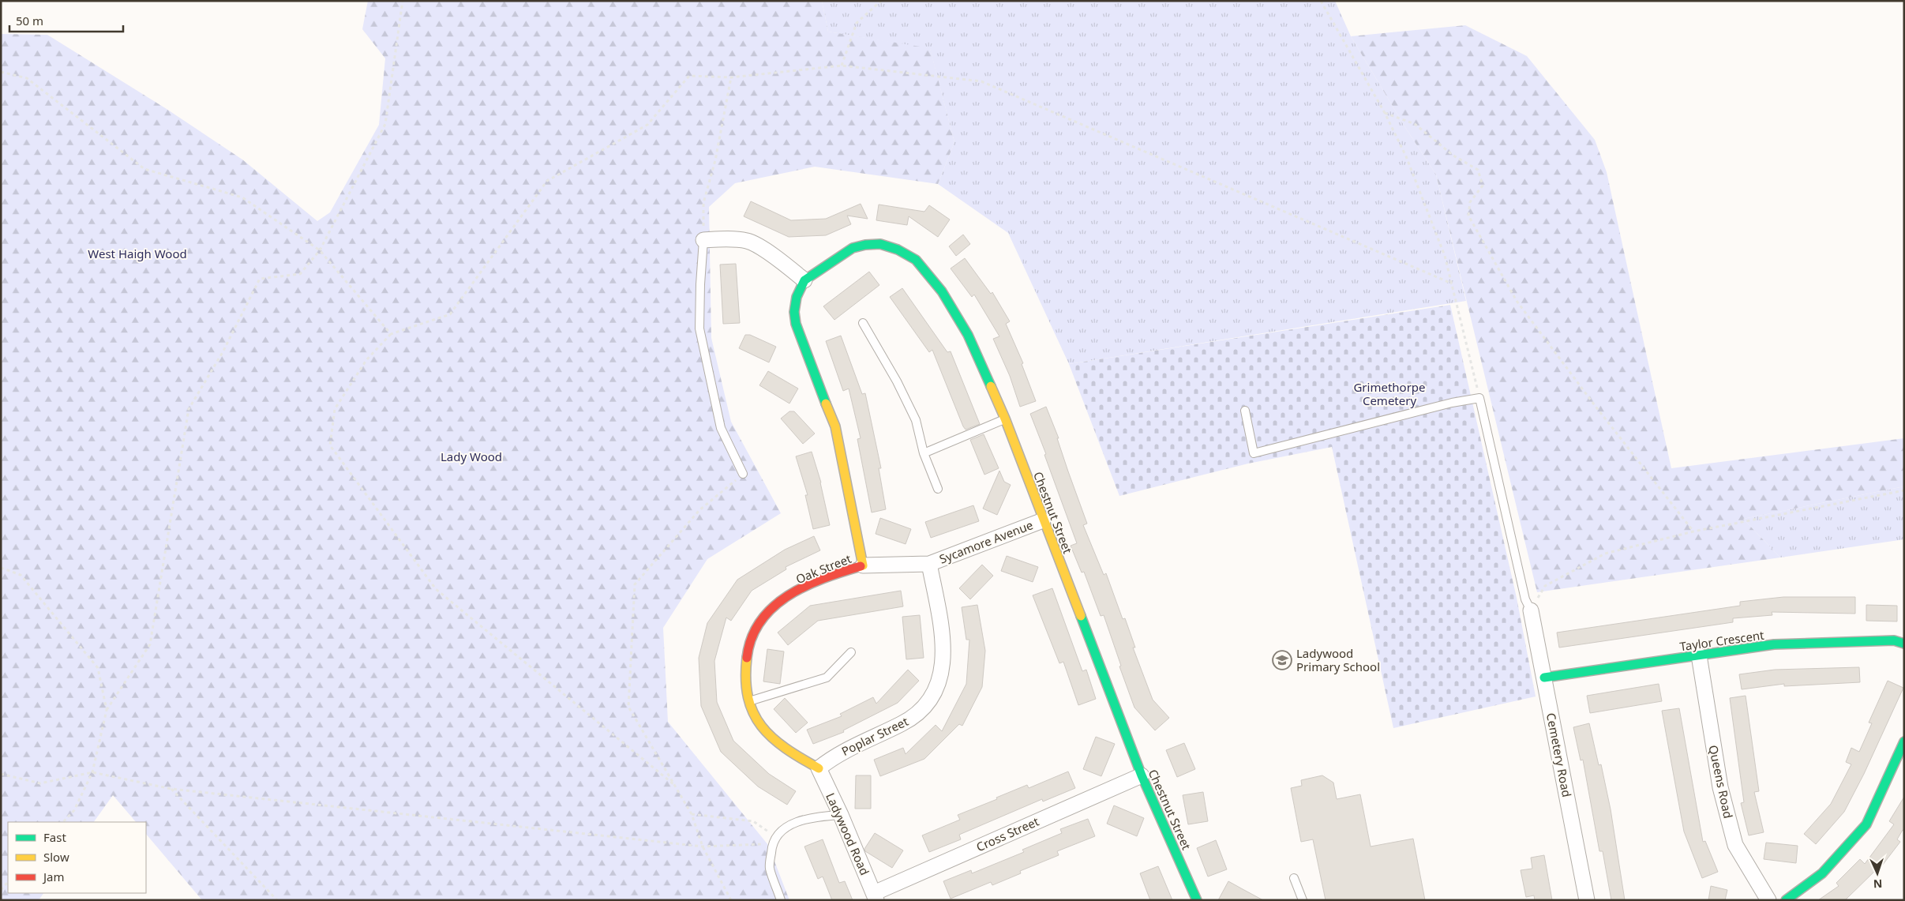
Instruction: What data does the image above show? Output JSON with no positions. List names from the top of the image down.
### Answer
{
  "streets": {
    "street": [
      "Chestnut Street",
      "Sycamore Avenue",
      "Oak Street",
      "Taylor Crescent",
      "Poplar Street",
      "Cemetery Road",
      "Queens Road",
      "Ladywood Road",
      "Cross Street"
    ]
  },
  "crossings": [
    ["Chestnut Street", "Sycamore Avenue"],
    ["Chestnut Street", "Oak Street"],
    ["Chestnut Street", "Cross Street"],
    ["Sycamore Avenue", "Oak Street"],
    ["Sycamore Avenue", "Poplar Street"],
    ["Oak Street", "Poplar Street"],
    ["Oak Street", "Ladywood Road"],
    ["Taylor Crescent", "Cemetery Road"],
    ["Taylor Crescent", "Queens Road"],
    ["Poplar Street", "Ladywood Road"],
    ["Ladywood Road", "Cross Street"]
  ],
  "parks": ["West Haigh Wood", "Grimethorpe Cemetery", "Lady Wood"],
  "places": {
    "school or university": ["Ladywood Primary School"]
  },
  "legend": ["Fast", "Slow", "Jam"],
  "scale_bar": "50 m",
  "north": "bottom"
}
